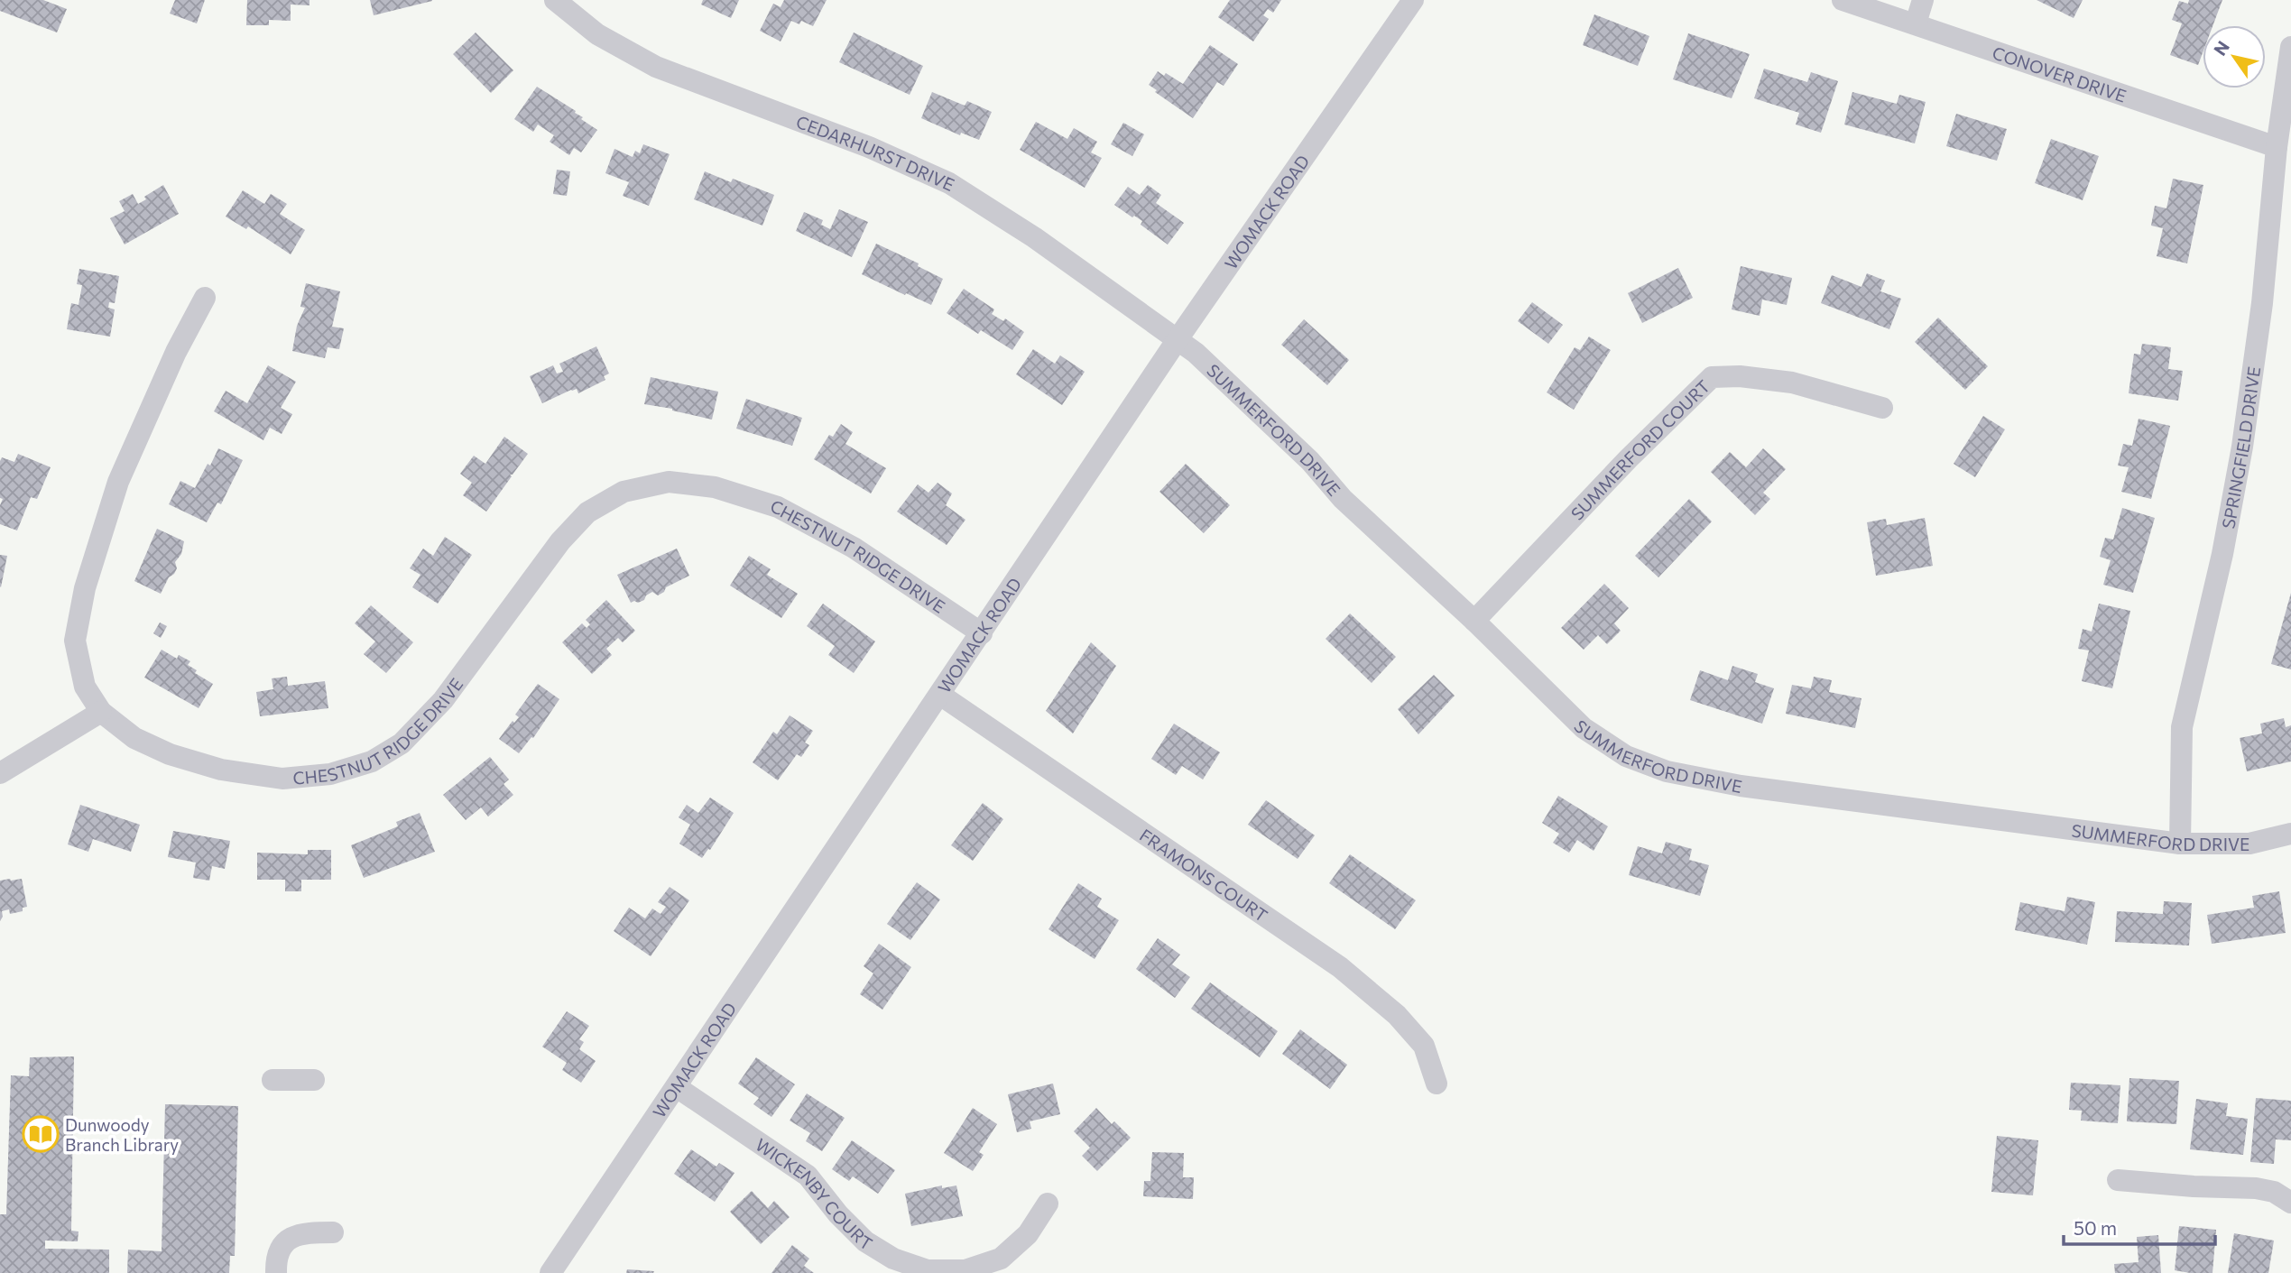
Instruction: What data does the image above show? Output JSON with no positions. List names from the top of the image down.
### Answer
{
  "streets": {
    "street": [
      "CONOVER DRIVE",
      "CEDARHURST DRIVE",
      "WOMACK ROAD",
      "SUMMERFORD DRIVE",
      "SPRINGFIELD DRIVE",
      "SUMMERFORD COURT",
      "CHESTNUT RIDGE DRIVE",
      "FRAMONS COURT",
      "WICKENBY COURT"
    ]
  },
  "crossings": [
    ["CONOVER DRIVE", "SPRINGFIELD DRIVE"],
    ["CEDARHURST DRIVE", "WOMACK ROAD"],
    ["CEDARHURST DRIVE", "SUMMERFORD DRIVE"],
    ["WOMACK ROAD", "SUMMERFORD DRIVE"],
    ["WOMACK ROAD", "CHESTNUT RIDGE DRIVE"],
    ["WOMACK ROAD", "FRAMONS COURT"],
    ["WOMACK ROAD", "WICKENBY COURT"],
    ["SUMMERFORD DRIVE", "SPRINGFIELD DRIVE"],
    ["SUMMERFORD DRIVE", "SUMMERFORD COURT"]
  ],
  "places": {
    "library": ["Dunwoody Branch Library"]
  },
  "scale_bar": "50 m",
  "north": "top left"
}
